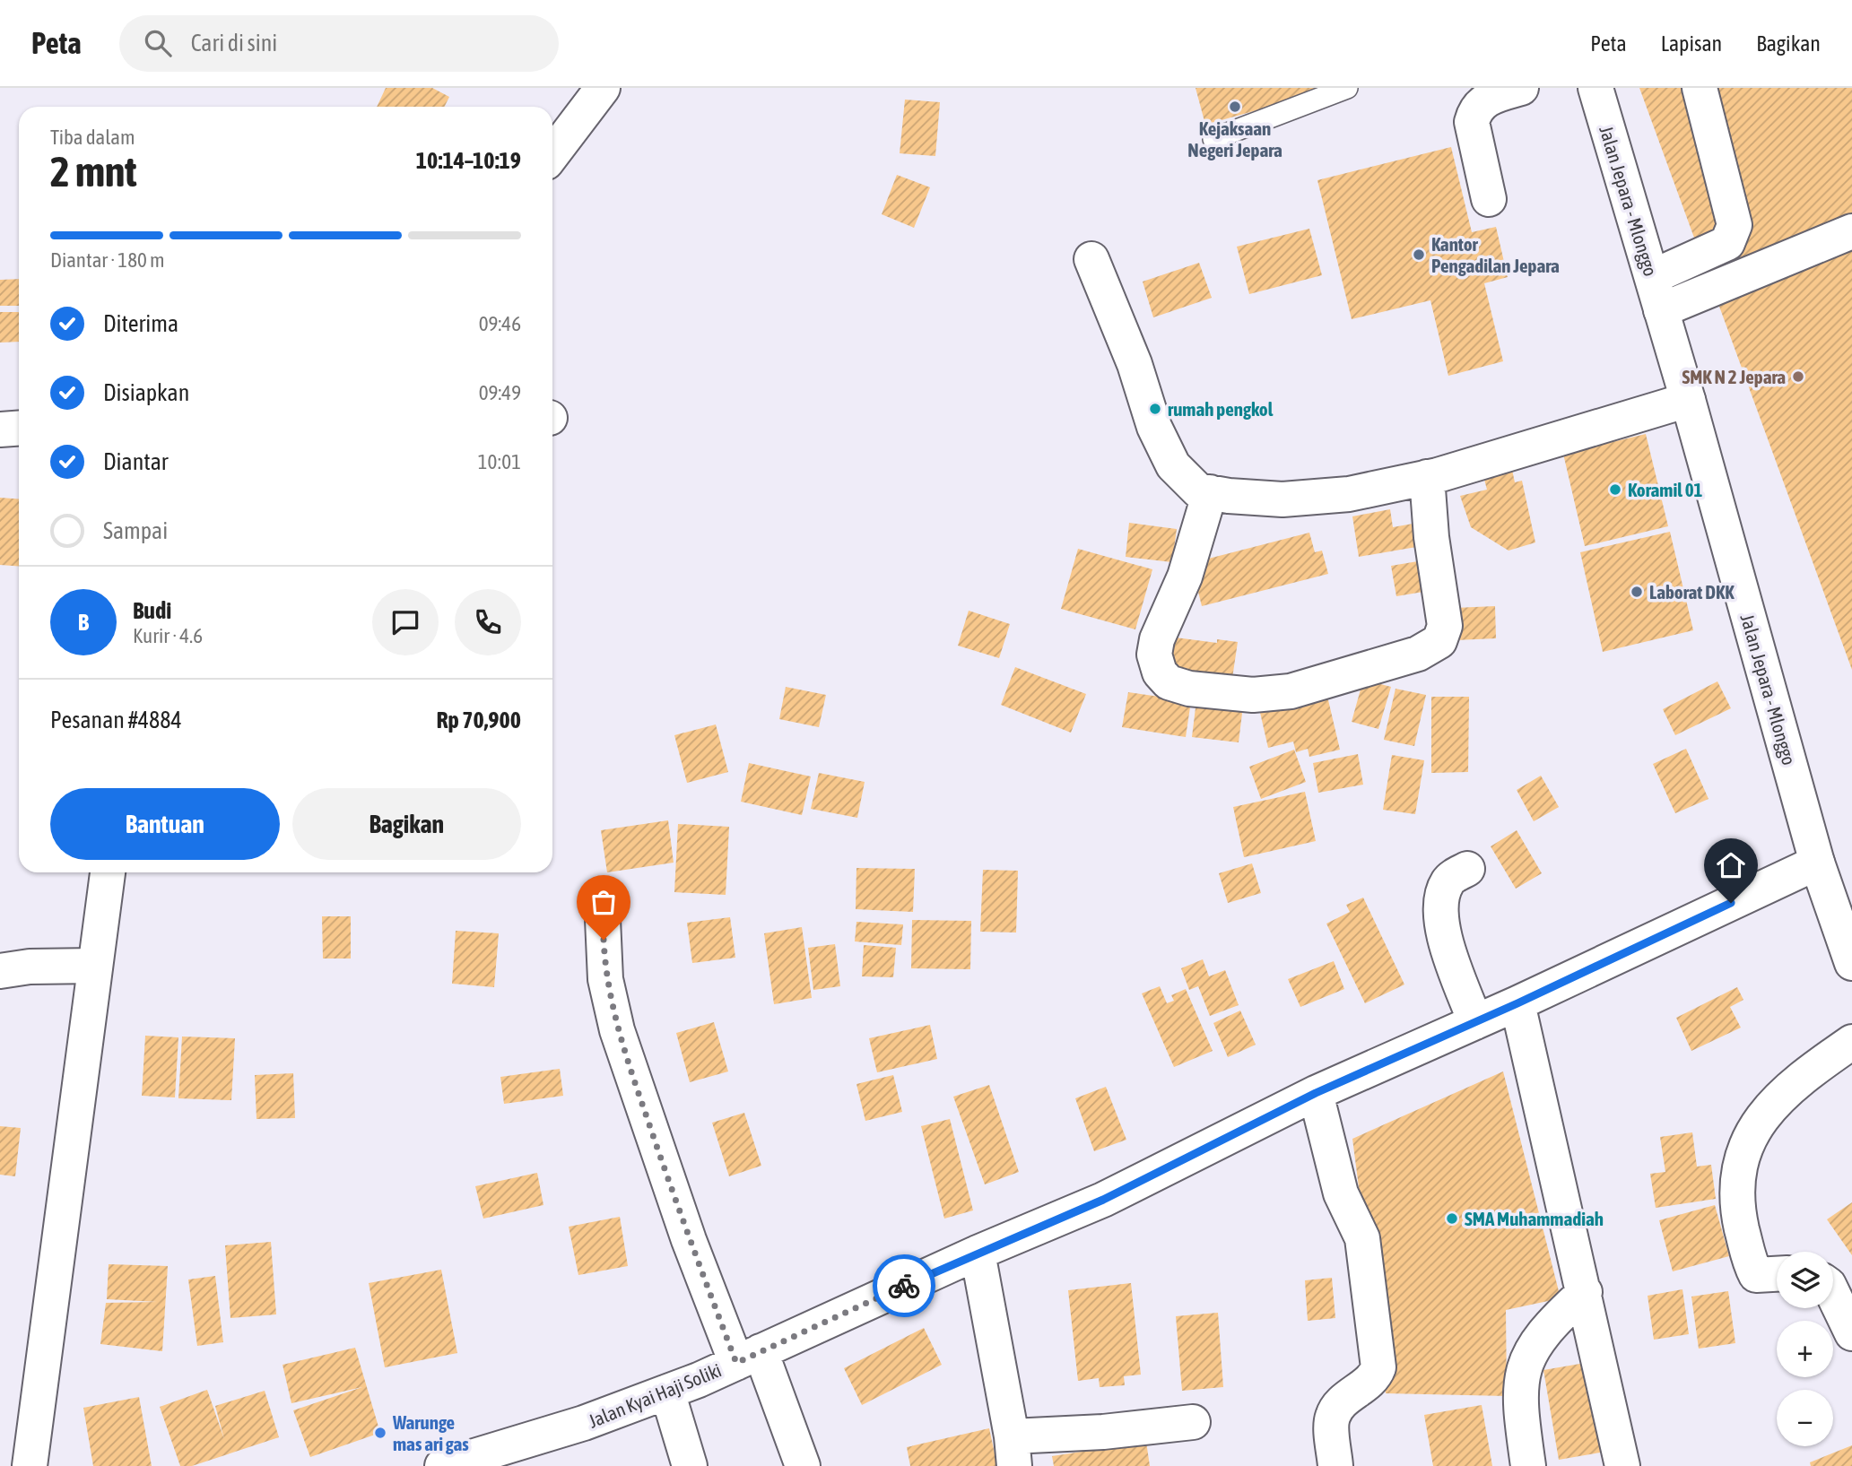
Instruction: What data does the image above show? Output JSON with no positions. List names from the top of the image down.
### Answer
{
  "streets": {
    "main road": ["Jalan Jepara - Mlonggo", "Jalan Kyai Haji Soliki"]
  },
  "crossings": [
    ["Jalan Jepara - Mlonggo", "Jalan Kyai Haji Soliki"]
  ],
  "places": [
    "Kejaksaan Negeri Jepara",
    "Kantor Pengadilan Jepara",
    "SMK N 2 Jepara",
    "rumah pengkol",
    "Koramil 01",
    "Laborat DKK",
    "SMA Muhammadiah",
    "Warunge mas ari gas"
  ],
  "page": {
    "header": "Peta",
    "search": "Cari di sini",
    "nav": ["Peta", "Lapisan", "Bagikan"],
    "heading": ["2 mnt", "Tiba dalam", "10:14–10:19"],
    "panel": [
      "Budi",
      "Kurir · 4.6",
      "Pesanan #4884",
      "Rp 70,900"
    ],
    "bar": "Diantar · 180 m",
    "list": [
      ["Diterima", "09:46"],
      ["Disiapkan", "09:49"],
      ["Diantar", "10:01"],
      "Sampai"
    ],
    "round": "B",
    "buttons": ["Bantuan", "Bagikan"],
    "map_buttons": ["+", "−"]
  }
}
